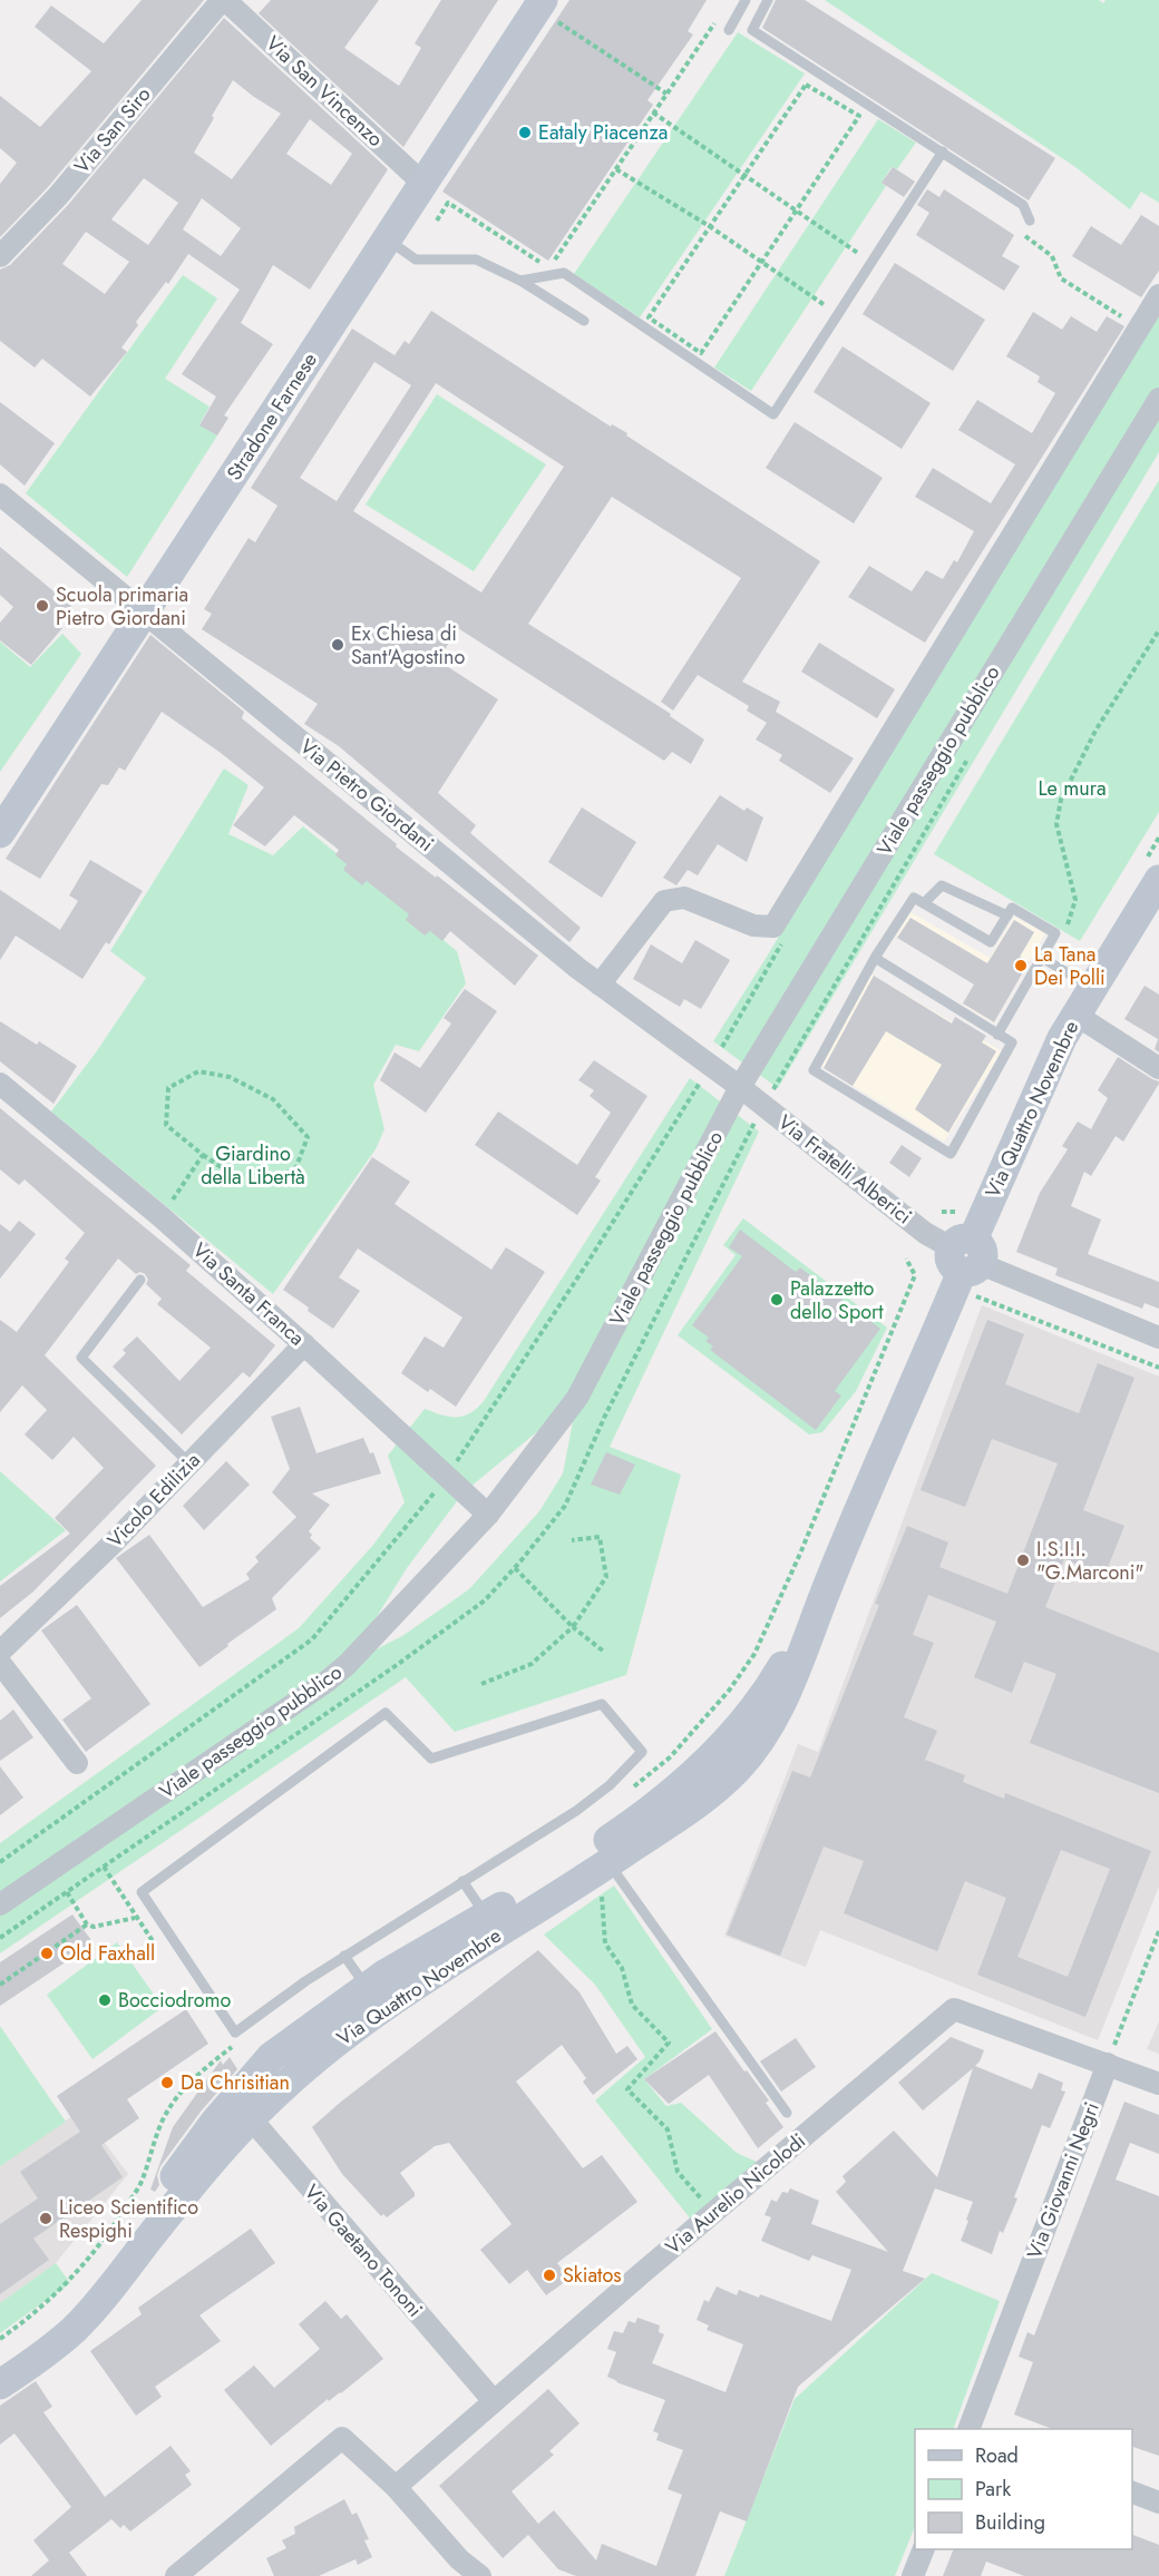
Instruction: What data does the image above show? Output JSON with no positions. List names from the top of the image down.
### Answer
{
  "streets": {
    "main road": ["Stradone Farnese", "Via Quattro Novembre"],
    "street": [
      "Via San Vincenzo",
      "Via San Siro",
      "Viale passeggio pubblico",
      "Via Pietro Giordani",
      "Via Fratelli Alberici",
      "Via Santa Franca",
      "Vicolo Edilizia",
      "Via Giovanni Negri",
      "Via Aurelio Nicolodi",
      "Via Gaetano Tononi"
    ]
  },
  "crossings": [
    ["Via San Vincenzo", "Via San Siro"],
    ["Via San Vincenzo", "Stradone Farnese"],
    ["Stradone Farnese", "Via Pietro Giordani"],
    ["Viale passeggio pubblico", "Via Pietro Giordani"],
    ["Viale passeggio pubblico", "Via Fratelli Alberici"],
    ["Viale passeggio pubblico", "Via Santa Franca"],
    ["Via Pietro Giordani", "Via Fratelli Alberici"],
    ["Via Quattro Novembre", "Via Fratelli Alberici"],
    ["Via Quattro Novembre", "Via Gaetano Tononi"],
    ["Via Santa Franca", "Vicolo Edilizia"],
    ["Via Giovanni Negri", "Via Aurelio Nicolodi"],
    ["Via Aurelio Nicolodi", "Via Gaetano Tononi"]
  ],
  "parks": ["Le mura", "Giardino della Libertà"],
  "places": [
    "Eataly Piacenza",
    "Scuola primaria Pietro Giordani",
    "Ex Chiesa di Sant'Agostino",
    "La Tana Dei Polli",
    "Palazzetto dello Sport",
    "I.S.I.I. \"G.Marconi\"",
    "Old Faxhall",
    "Bocciodromo",
    "Da Chrisitian",
    "Liceo Scientifico Respighi",
    "Skiatos"
  ],
  "legend": ["Road", "Park", "Building"]
}
